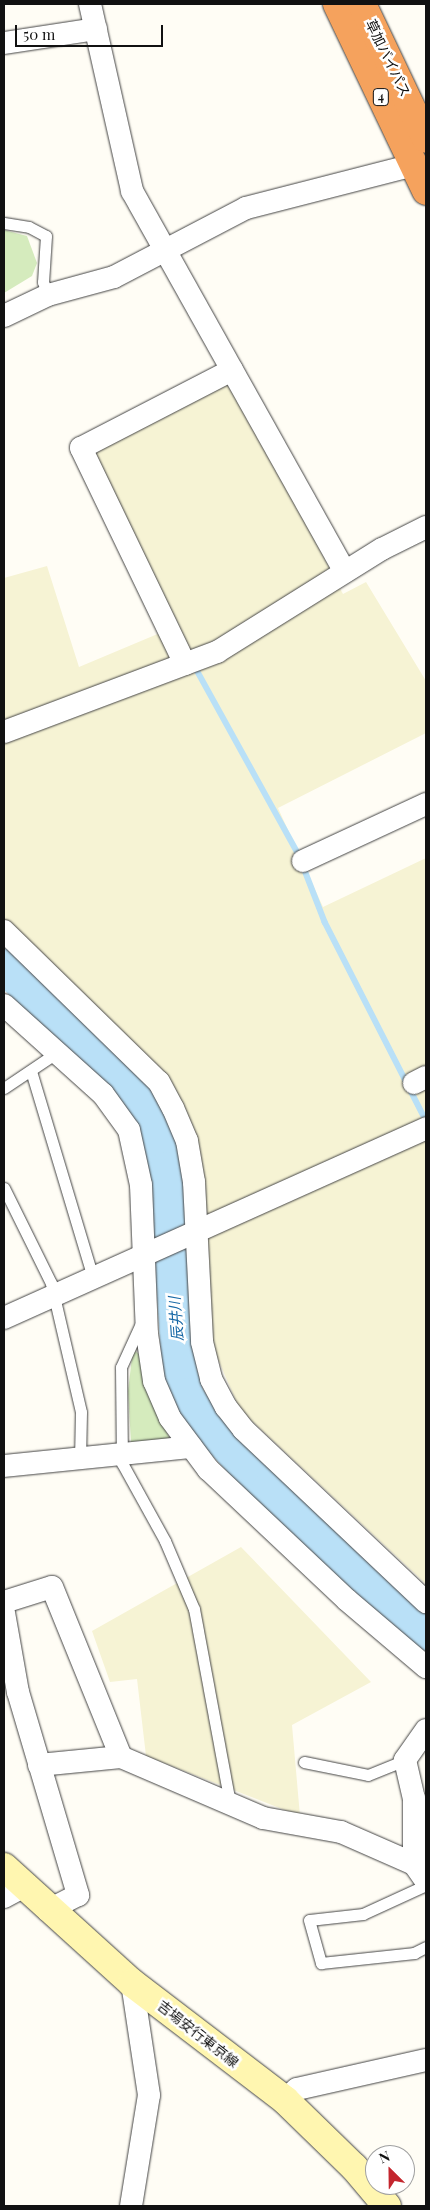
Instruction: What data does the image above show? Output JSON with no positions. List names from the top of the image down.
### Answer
{
  "streets": {
    "highway": ["草加バイパス", "4"],
    "main road": ["吉場安行東京線"]
  },
  "water": ["辰井川"],
  "scale_bar": "50 m",
  "north": "top left"
}
